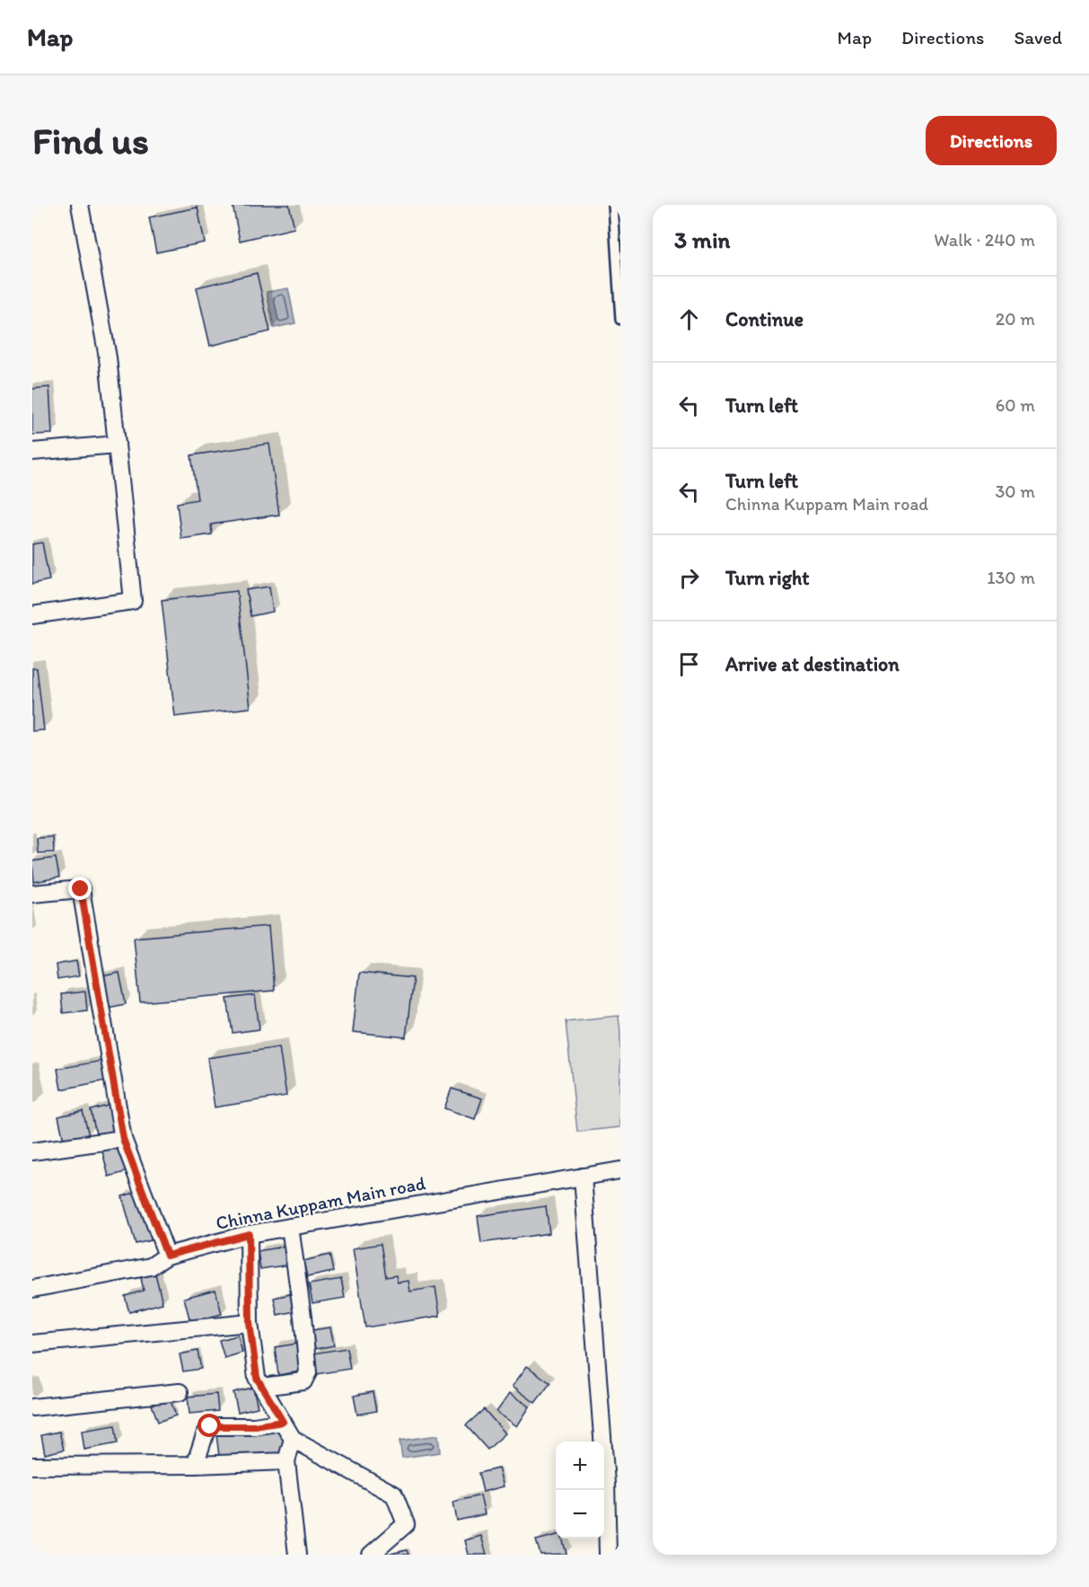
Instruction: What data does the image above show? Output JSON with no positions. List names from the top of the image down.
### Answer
{
  "streets": {
    "street": ["Chinna Kuppam Main road"]
  },
  "page": {
    "header": "Map",
    "nav": ["Map", "Directions", "Saved"],
    "buttons": "Directions",
    "title": "Find us",
    "heading": ["3 min", "Walk · 240 m"],
    "list": [
      ["Continue", "20 m"],
      ["Turn left", "60 m"],
      ["Turn left", "Chinna Kuppam Main road", "30 m"],
      ["Turn right", "130 m"],
      "Arrive at destination"
    ],
    "map_buttons": ["+", "−"]
  }
}
